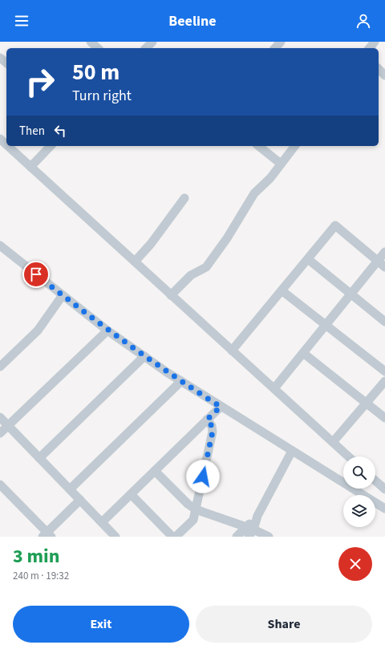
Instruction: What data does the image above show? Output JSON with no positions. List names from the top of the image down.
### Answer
{
  "page": {
    "header": "Beeline",
    "turn": ["50 m", "Turn right"],
    "then": "Then",
    "heading": ["3 min", "240 m · 19:32"],
    "buttons": ["Exit", "Share"]
  }
}
